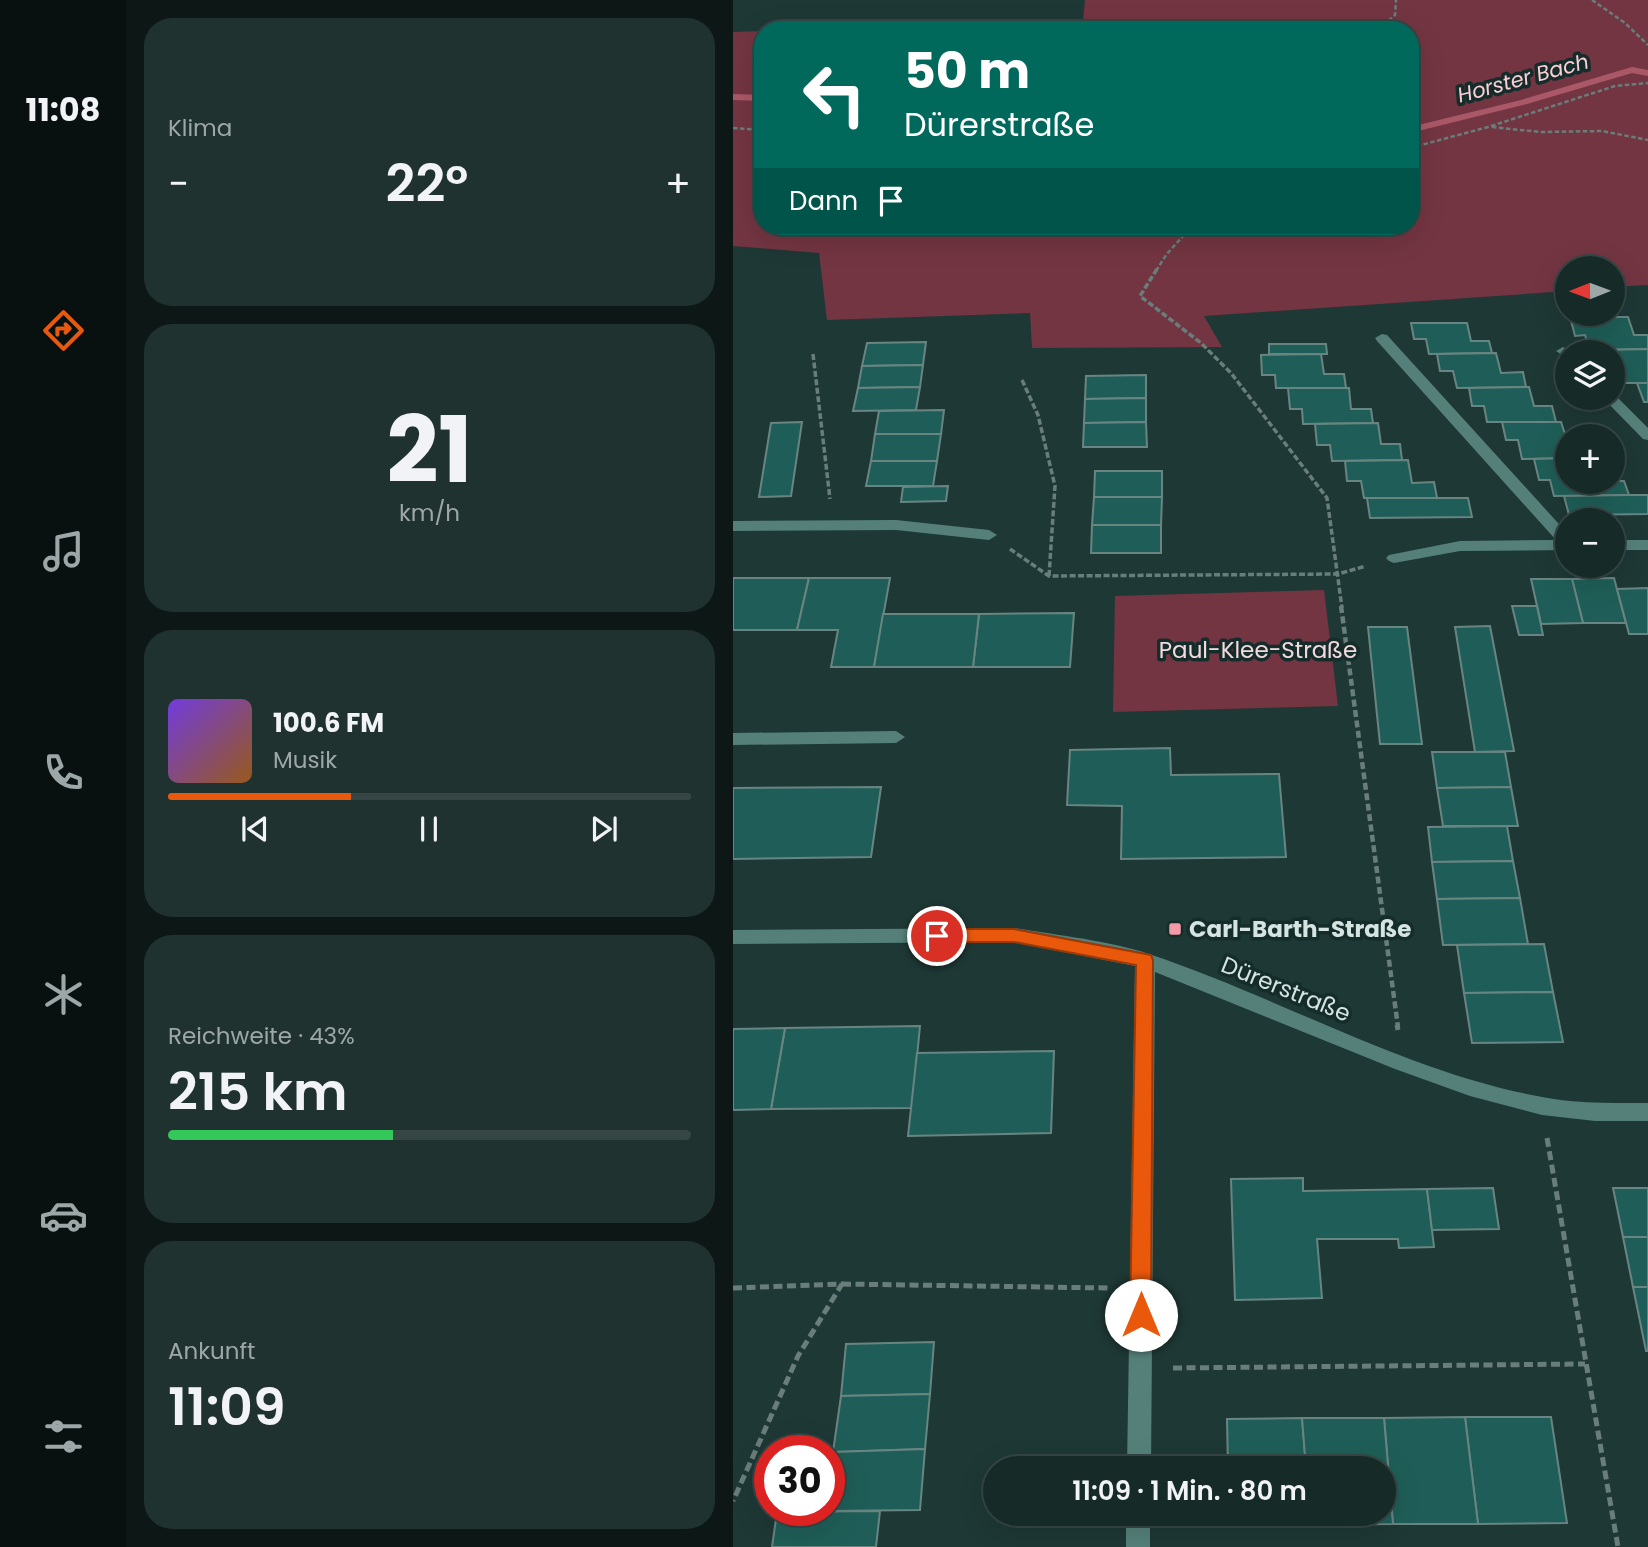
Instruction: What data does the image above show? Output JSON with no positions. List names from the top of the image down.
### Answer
{
  "streets": {
    "street": ["Dürerstraße"]
  },
  "water": ["Horster Bach"],
  "parks": ["Paul-Klee-Straße"],
  "places": {
    "transit": ["Carl-Barth-Straße"]
  },
  "north": "left",
  "page": {
    "tabs": "11:08",
    "tile": [
      "Klima",
      ["21", "km/h"],
      ["Reichweite · 43%", "215 km"],
      ["Ankunft", "11:09"]
    ],
    "turn": ["50 m", "Dürerstraße"],
    "heat": ["−", "22°", "+"],
    "then": "Dann",
    "map_buttons": ["+", "−"],
    "song": ["100.6 FM", "Musik"],
    "limit": "30",
    "trip": "11:09 · 1 Min. · 80 m"
  }
}
